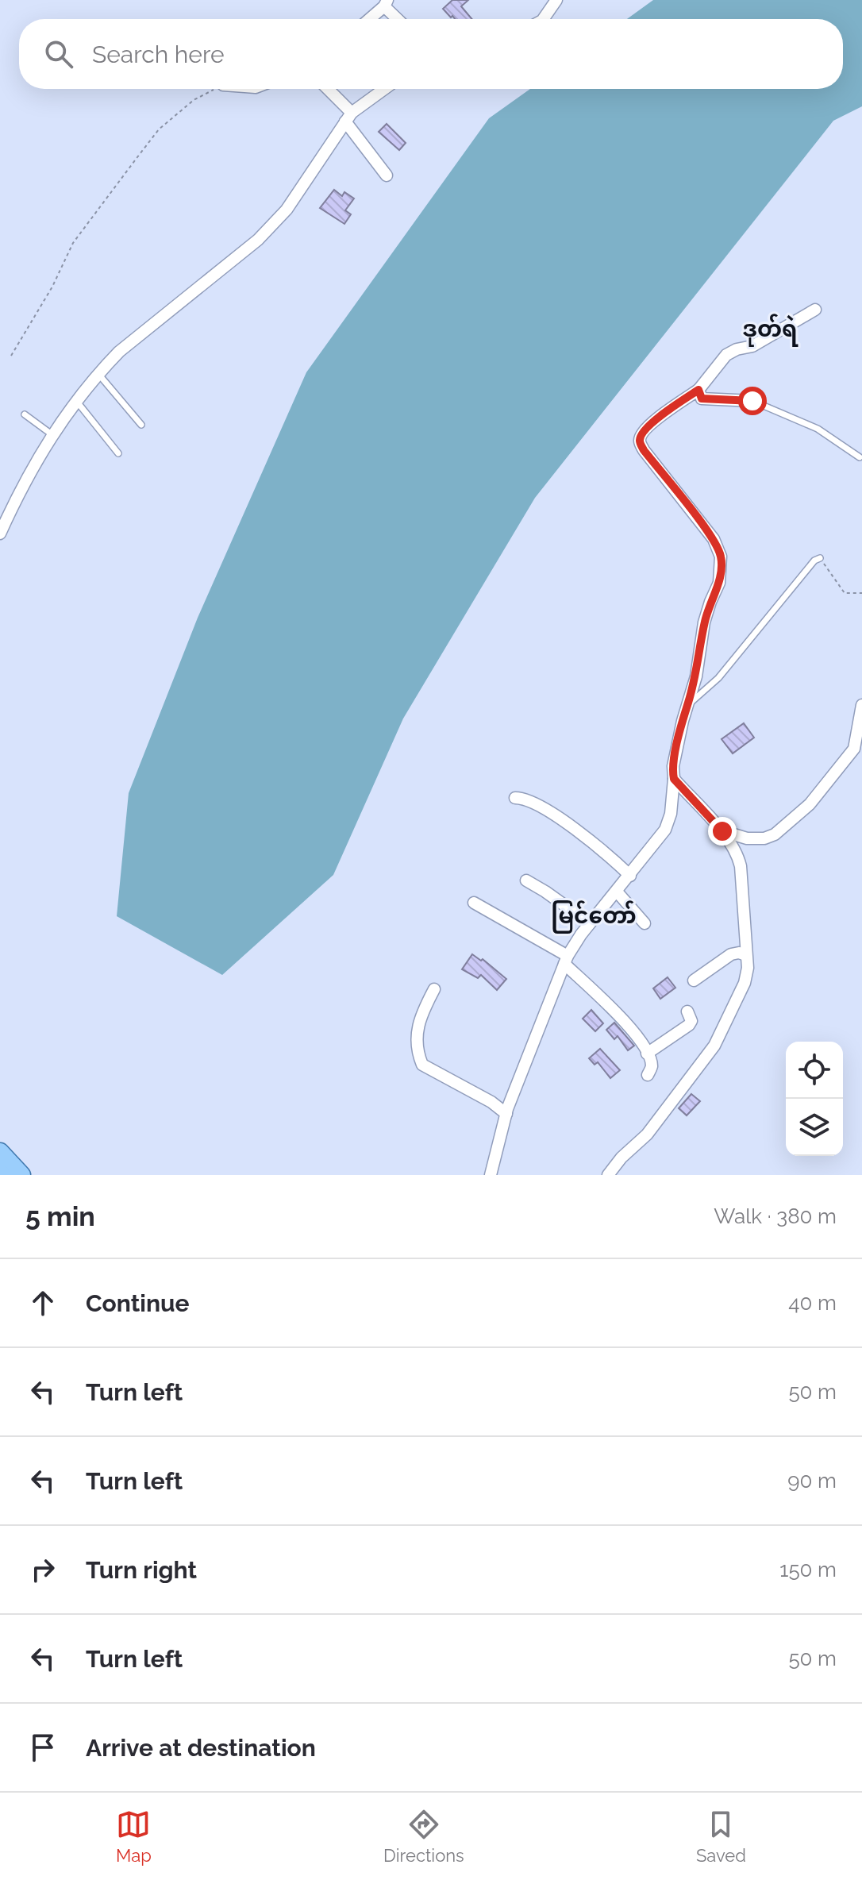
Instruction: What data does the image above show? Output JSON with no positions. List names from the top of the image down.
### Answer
{
  "districts": ["ဒုတ်ရဲ", "မြင်တော်"],
  "page": {
    "search": "Search here",
    "heading": ["5 min", "Walk · 380 m"],
    "list": [
      ["Continue", "40 m"],
      ["Turn left", "50 m"],
      ["Turn left", "90 m"],
      ["Turn right", "150 m"],
      ["Turn left", "50 m"],
      "Arrive at destination"
    ],
    "nav": ["Map", "Directions", "Saved"]
  }
}
